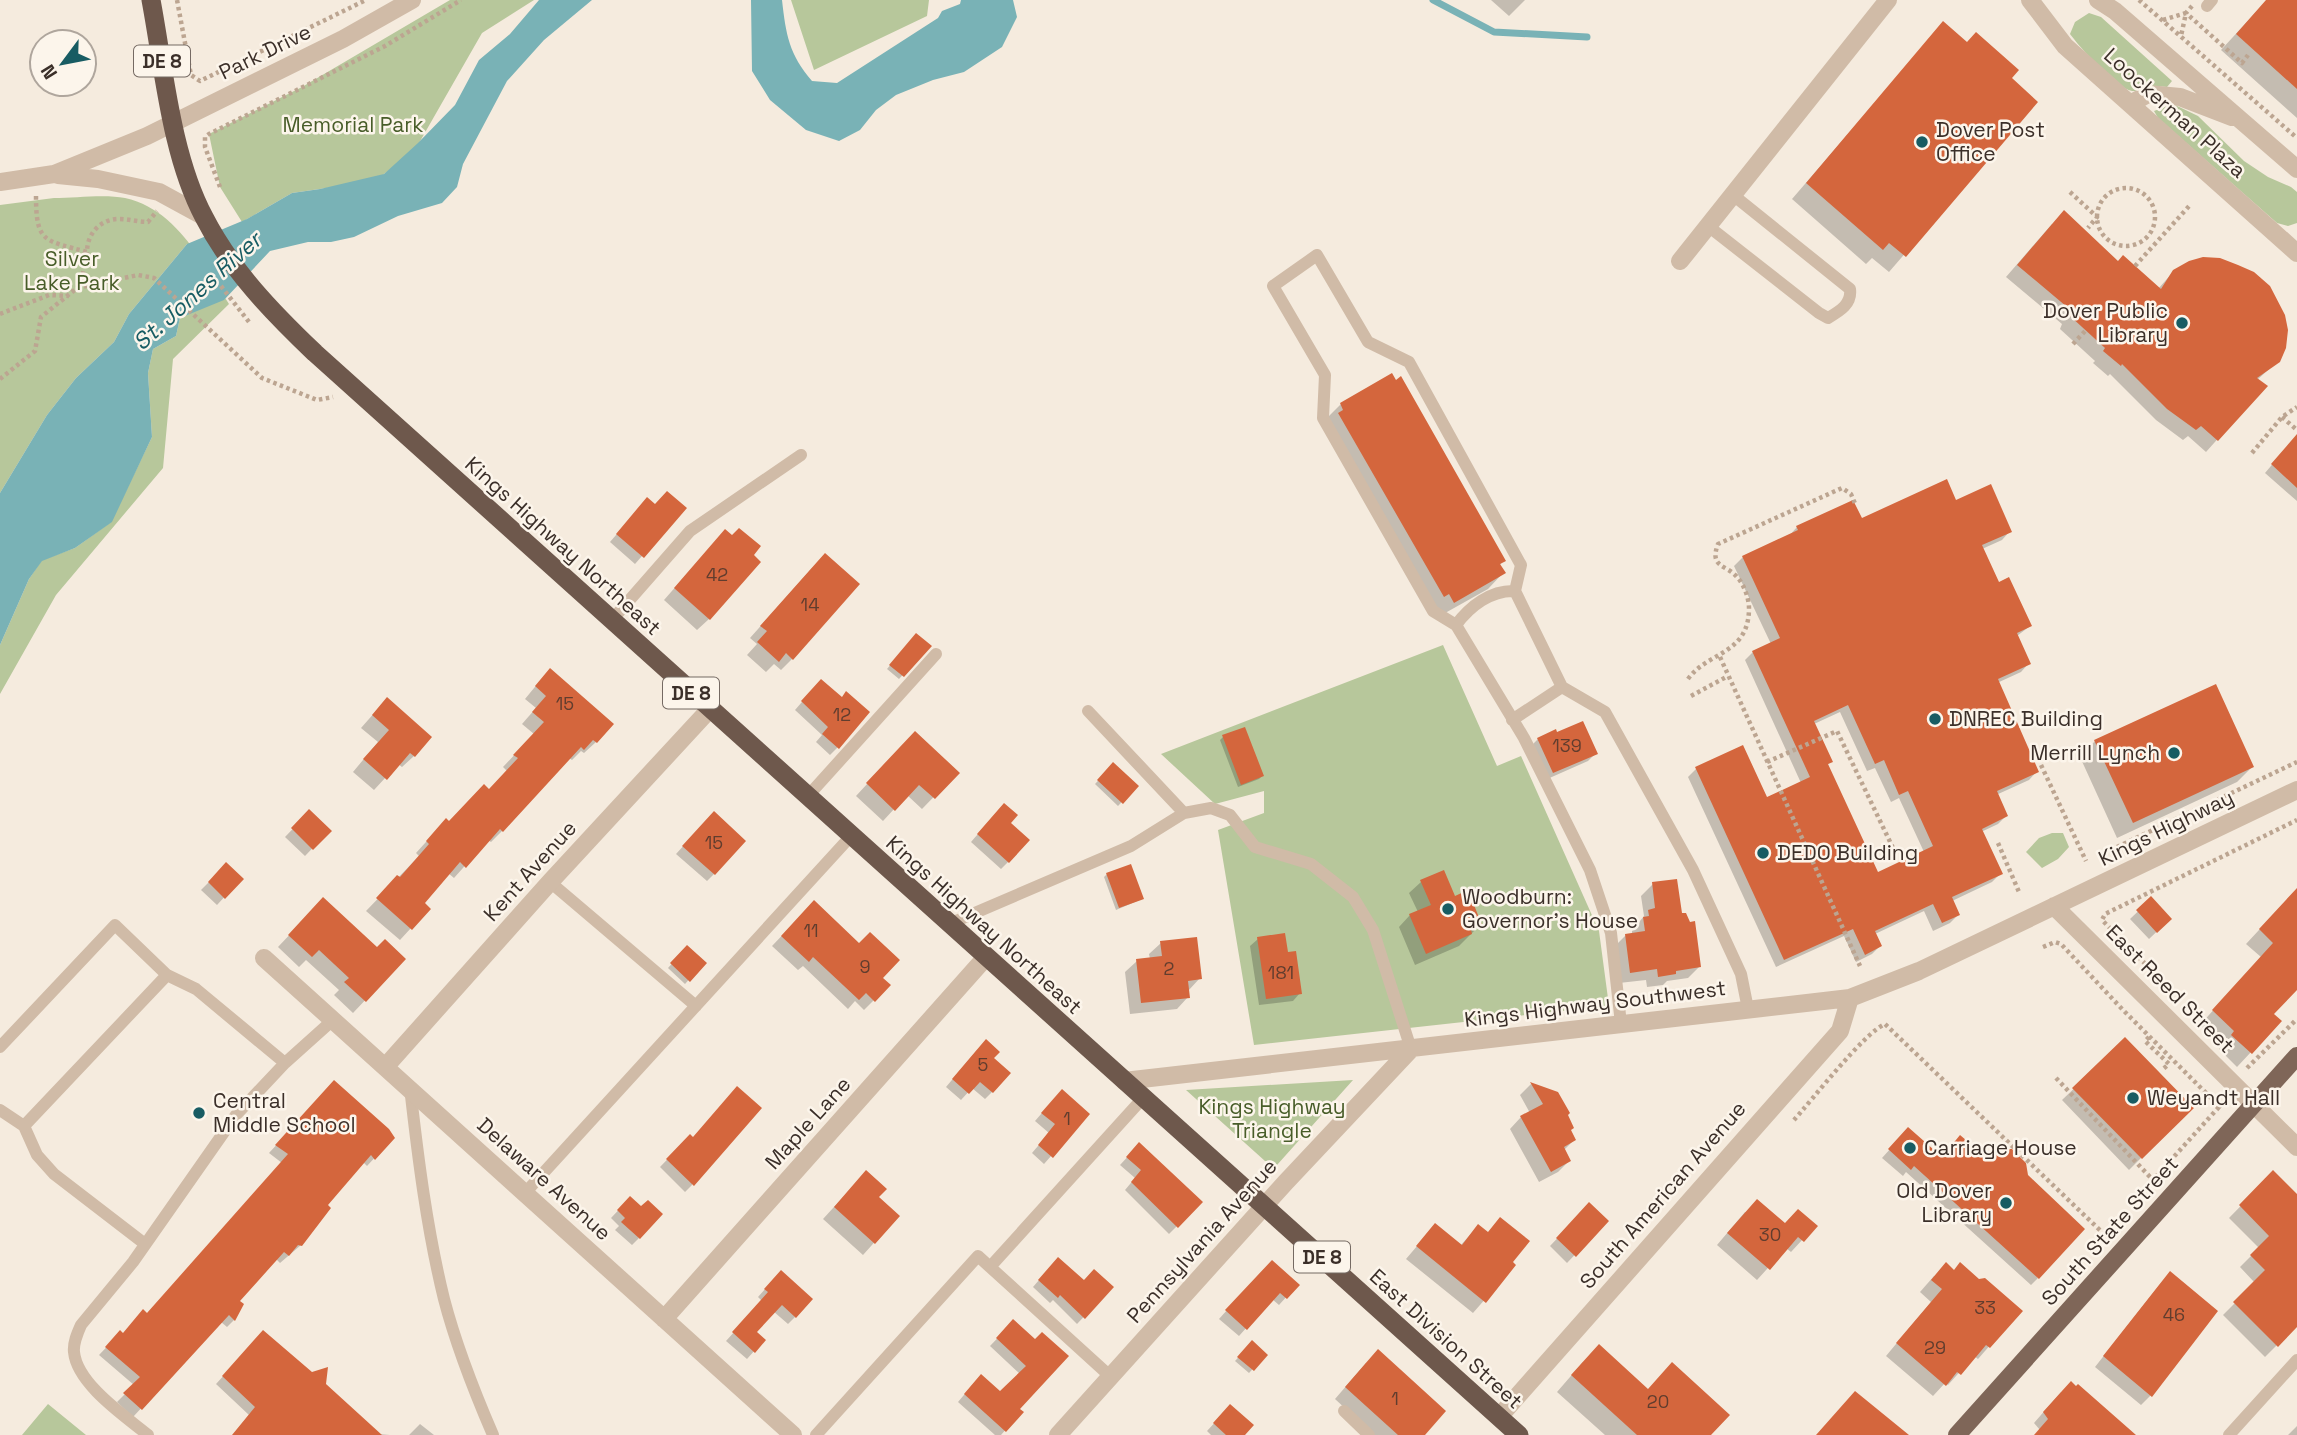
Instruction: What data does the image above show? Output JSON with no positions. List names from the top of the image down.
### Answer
{
  "streets": {
    "highway": ["DE 8", "Kings Highway Northeast", "East Division Street"],
    "main road": ["South State Street"],
    "street": [
      "Park Drive",
      "Loockerman Plaza",
      "Kings Highway",
      "Kent Avenue",
      "East Reed Street",
      "Kings Highway Southwest",
      "Maple Lane",
      "Delaware Avenue",
      "South American Avenue",
      "Pennsylvania Avenue"
    ]
  },
  "crossings": [
    ["Park Drive", "DE 8"],
    ["Park Drive", "Kings Highway Northeast"],
    ["DE 8", "Kings Highway Northeast"],
    ["Kings Highway Northeast", "Kent Avenue"],
    ["Kings Highway Northeast", "Kings Highway Southwest"],
    ["Kings Highway Northeast", "Maple Lane"],
    ["Kings Highway Northeast", "East Division Street"],
    ["Kings Highway", "East Reed Street"],
    ["Kings Highway", "Kings Highway Southwest"],
    ["Kent Avenue", "Delaware Avenue"],
    ["East Reed Street", "Kings Highway Southwest"],
    ["East Reed Street", "South State Street"],
    ["Kings Highway Southwest", "South American Avenue"],
    ["Kings Highway Southwest", "Pennsylvania Avenue"],
    ["Kings Highway Southwest", "East Division Street"],
    ["Maple Lane", "Delaware Avenue"],
    ["South American Avenue", "East Division Street"],
    ["Pennsylvania Avenue", "East Division Street"]
  ],
  "water": ["St. Jones River"],
  "parks": ["Memorial Park", "Silver Lake Park", "Kings Highway Triangle"],
  "places": [
    "Dover Post Office",
    "Dover Public Library",
    "DNREC Building",
    "Merrill Lynch",
    "DEDO Building",
    "Woodburn: Governor's House",
    "Weyandt Hall",
    "Central Middle School",
    "Carriage House",
    "Old Dover Library"
  ],
  "house_numbers": [
    "42",
    "14",
    "15",
    "12",
    "139",
    "15",
    "11",
    "9",
    "2",
    "181",
    "5",
    "1",
    "30",
    "33",
    "46",
    "29",
    "1",
    "20"
  ],
  "north": "bottom left"
}
